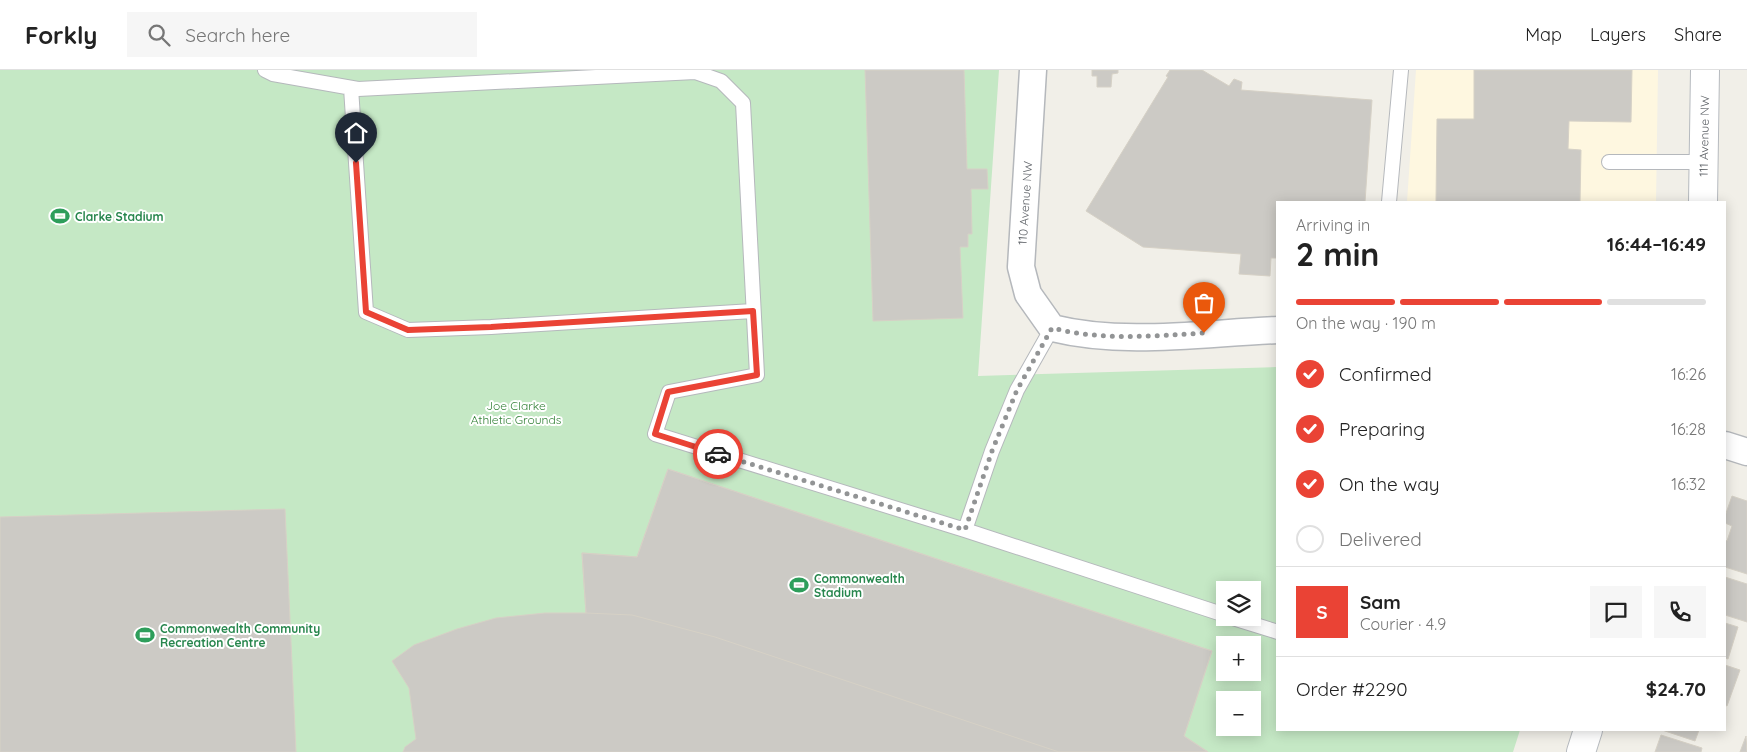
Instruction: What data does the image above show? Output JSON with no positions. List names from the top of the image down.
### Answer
{
  "streets": {
    "main road": ["111 Avenue NW"],
    "street": ["110 Avenue NW"]
  },
  "parks": ["Joe Clarke Athletic Grounds"],
  "places": {
    "sports": ["Clarke Stadium", "Commonwealth Stadium", "Commonwealth Community Recreation Centre"]
  },
  "page": {
    "header": "Forkly",
    "search": "Search here",
    "nav": ["Map", "Layers", "Share"],
    "heading": ["2 min", "Arriving in", "16:44–16:49"],
    "panel": [
      "Sam",
      "Courier · 4.9",
      "Order #2290",
      "$24.70"
    ],
    "bar": "On the way · 190 m",
    "list": [
      ["Confirmed", "16:26"],
      ["Preparing", "16:28"],
      ["On the way", "16:32"],
      "Delivered"
    ],
    "map_buttons": ["+", "−"],
    "round": "S"
  }
}
